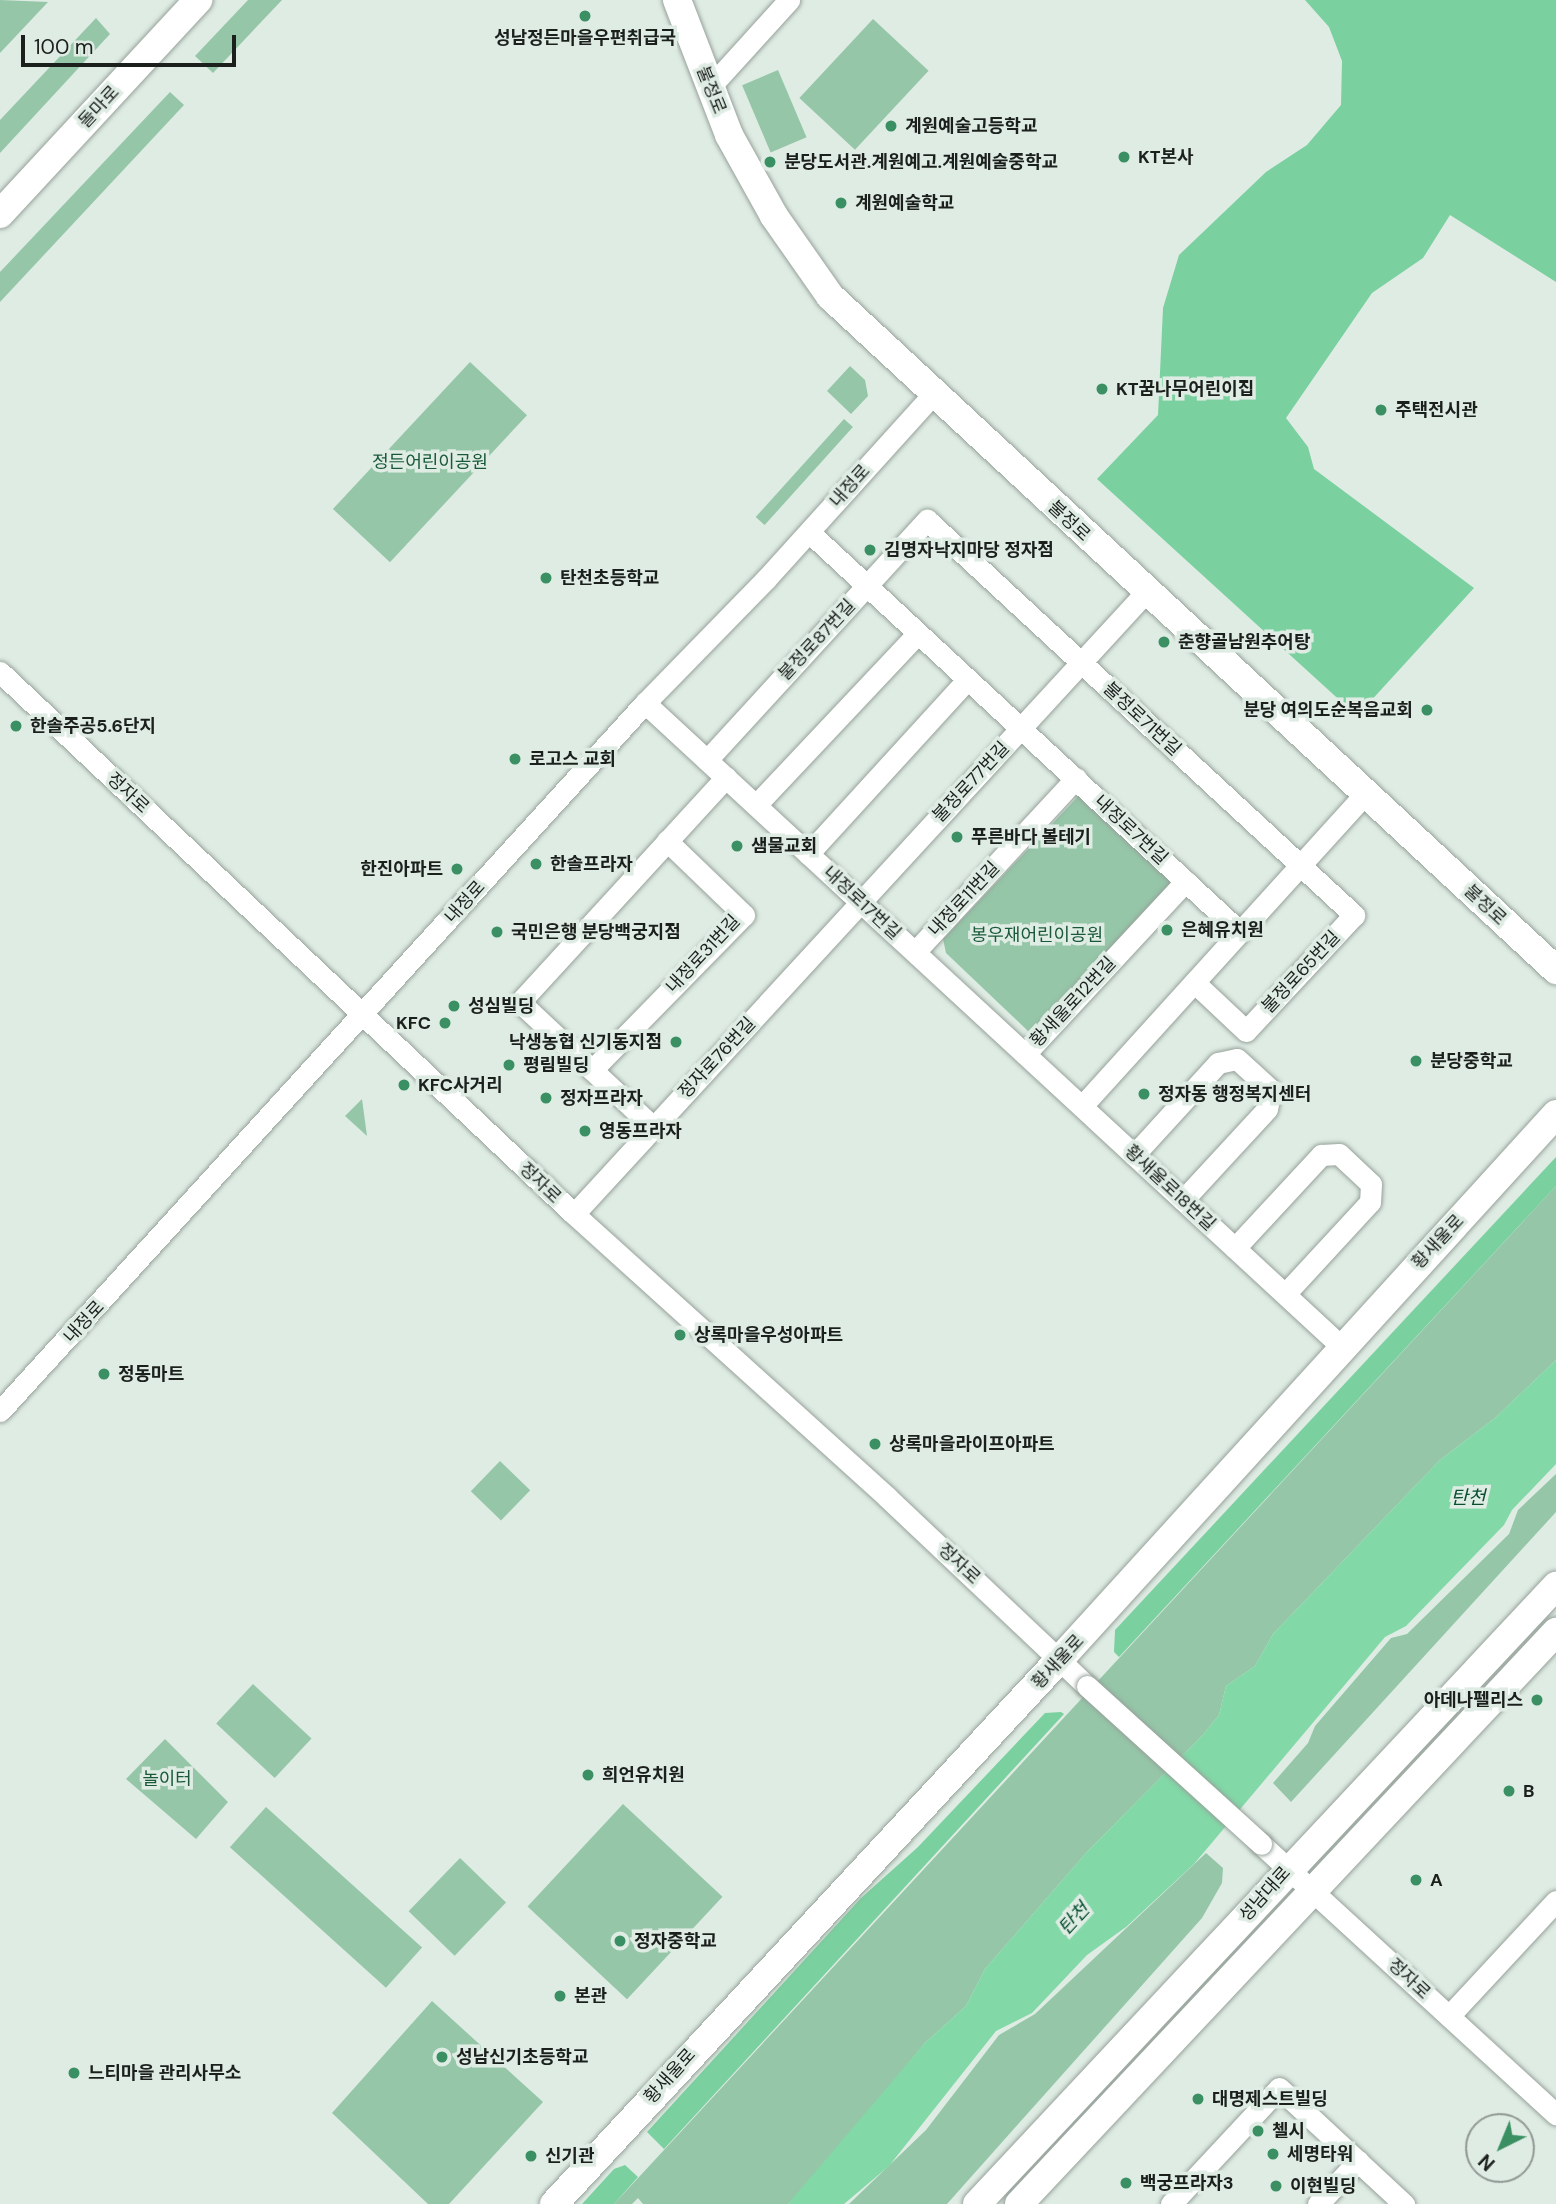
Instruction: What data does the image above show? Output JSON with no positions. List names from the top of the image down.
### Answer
{
  "streets": {
    "main road": [
      "불정로",
      "돌마로",
      "황새울로",
      "성남대로"
    ],
    "street": [
      "내정로",
      "불정로87번길",
      "불정로71번길",
      "불정로77번길",
      "정자로",
      "내정로7번길",
      "내정로11번길",
      "내정로17번길",
      "내정로31번길",
      "불정로65번길",
      "황새울로12번길",
      "정자로76번길",
      "황새울로18번길"
    ]
  },
  "crossings": [
    ["불정로", "내정로"],
    ["불정로", "불정로77번길"],
    ["내정로", "정자로"],
    ["내정로", "내정로7번길"],
    ["내정로", "내정로17번길"],
    ["불정로87번길", "불정로71번길"],
    ["불정로87번길", "불정로77번길"],
    ["불정로87번길", "내정로7번길"],
    ["불정로87번길", "내정로17번길"],
    ["불정로71번길", "불정로77번길"],
    ["불정로71번길", "불정로65번길"],
    ["불정로77번길", "내정로7번길"],
    ["불정로77번길", "내정로17번길"],
    ["불정로77번길", "정자로76번길"],
    ["정자로", "정자로76번길"],
    ["정자로", "황새울로"],
    ["정자로", "성남대로"],
    ["내정로7번길", "내정로11번길"],
    ["내정로7번길", "황새울로12번길"],
    ["내정로11번길", "내정로17번길"],
    ["내정로17번길", "정자로76번길"],
    ["내정로17번길", "황새울로18번길"],
    ["황새울로12번길", "황새울로18번길"],
    ["황새울로18번길", "황새울로"]
  ],
  "water": ["탄천"],
  "parks": ["정든어린이공원", "봉우재어린이공원", "놀이터"],
  "places": [
    "성남정든마을우편취급국",
    "계원예술고등학교",
    "KT본사",
    "분당도서관.계원예고.계원예술중학교",
    "계원예술학교",
    "KT꿈나무어린이집",
    "주택전시관",
    "김명자낙지마당 정자점",
    "탄천초등학교",
    "춘향골남원추어탕",
    "분당 여의도순복음교회",
    "한솔주공5.6단지",
    "로고스 교회",
    "푸른바다 볼테기",
    "샘물교회",
    "한솔프라자",
    "한진아파트",
    "은혜유치원",
    "국민은행 분당백궁지점",
    "성심빌딩",
    "KFC",
    "낙생농협 신기동지점",
    "분당중학교",
    "평림빌딩",
    "KFC사거리",
    "정자동 행정복지센터",
    "정자프라자",
    "영동프라자",
    "상록마을우성아파트",
    "정동마트",
    "상록마을라이프아파트",
    "아데나펠리스",
    "희언유치원",
    "B",
    "A",
    "정자중학교",
    "본관",
    "성남신기초등학교",
    "느티마을 관리사무소",
    "대명제스트빌딩",
    "첼시",
    "세명타워",
    "신기관",
    "백궁프라자3",
    "이현빌딩"
  ],
  "scale_bar": "100 m",
  "north": "bottom left"
}
